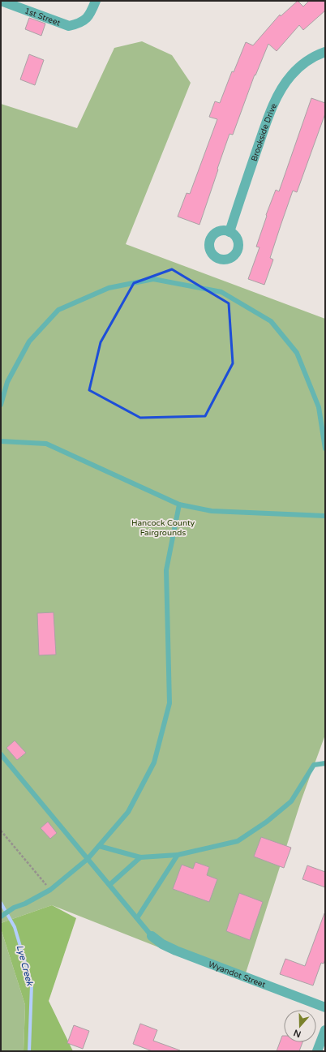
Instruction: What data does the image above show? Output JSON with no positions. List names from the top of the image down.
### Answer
{
  "streets": {
    "street": ["1st Street", "Brookside Drive", "Wyandot Street"]
  },
  "water": ["Lye Creek"],
  "parks": ["Hancock County Fairgrounds"],
  "north": "bottom"
}
